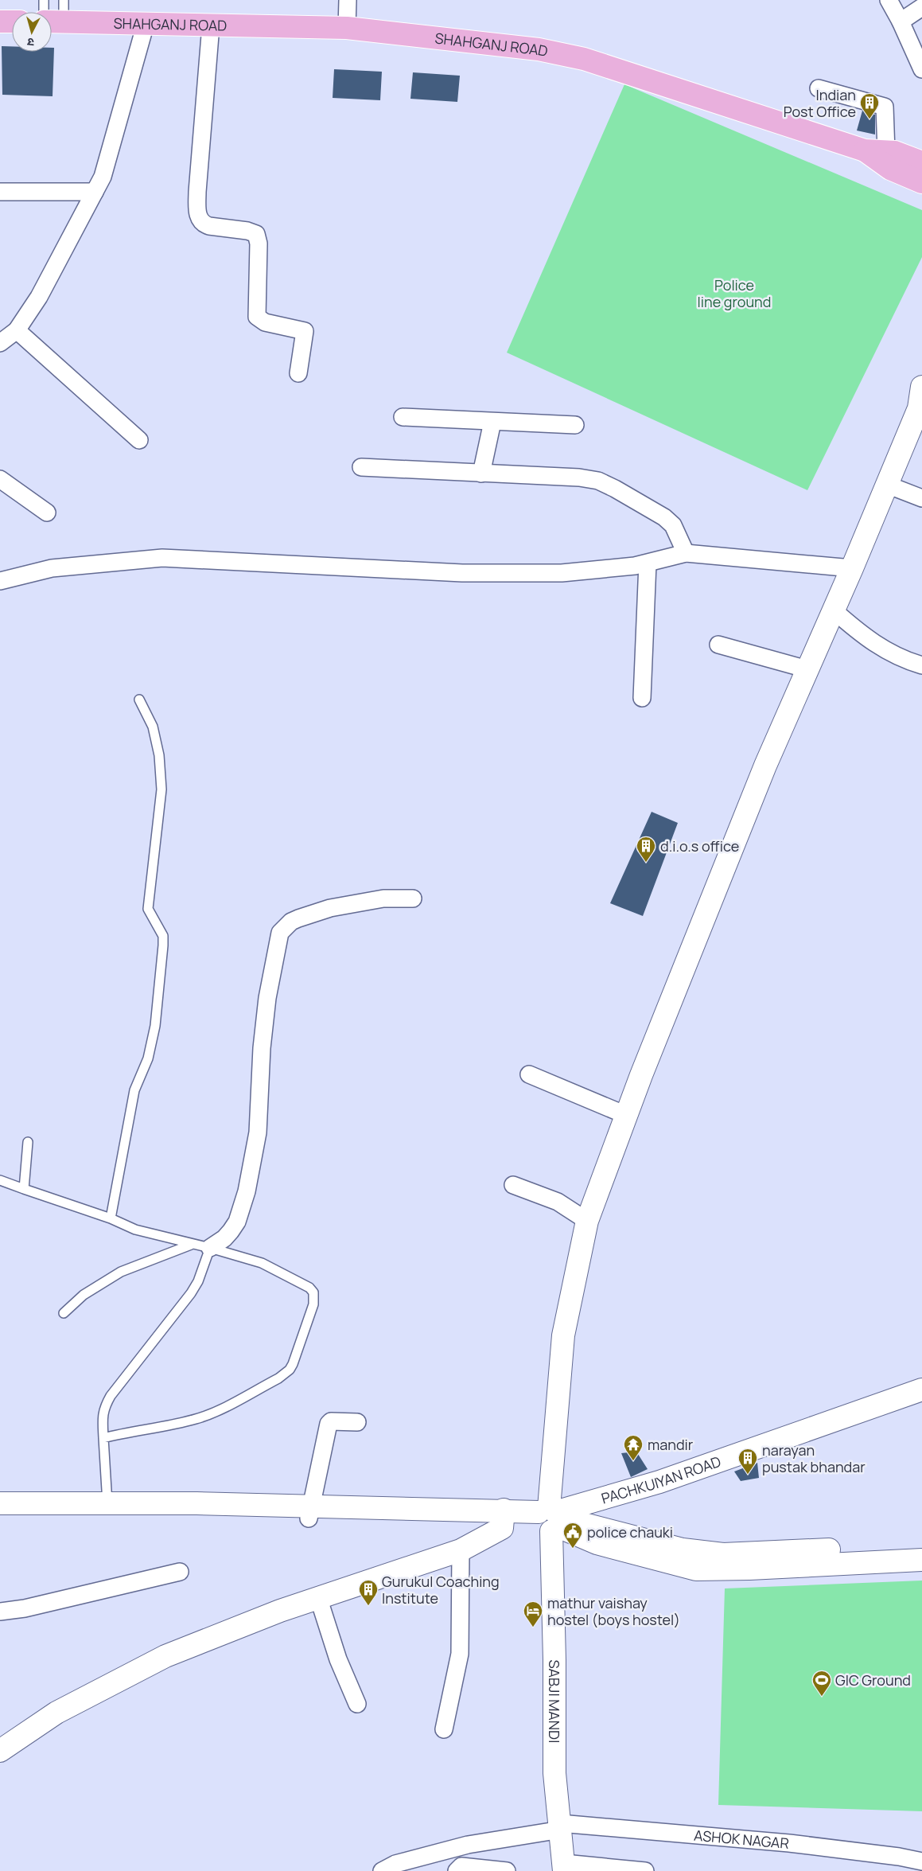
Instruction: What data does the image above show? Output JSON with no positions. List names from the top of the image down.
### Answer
{
  "streets": {
    "main road": ["SHAHGANJ ROAD", "PACHKUIYAN ROAD", "SABJI MANDI"],
    "street": ["ASHOK NAGAR"]
  },
  "crossings": [
    ["PACHKUIYAN ROAD", "SABJI MANDI"],
    ["SABJI MANDI", "ASHOK NAGAR"]
  ],
  "parks": ["Police line ground"],
  "places": {
    "building": [
      "Indian Post Office",
      "d.i.o.s office",
      "narayan pustak bhandar",
      "Gurukul Coaching Institute"
    ],
    "temple": ["mandir"],
    "public building": ["police chauki"],
    "hotel": ["mathur vaishay hostel (boys hostel)"],
    "sports": ["GIC Ground"]
  },
  "north": "bottom"
}
